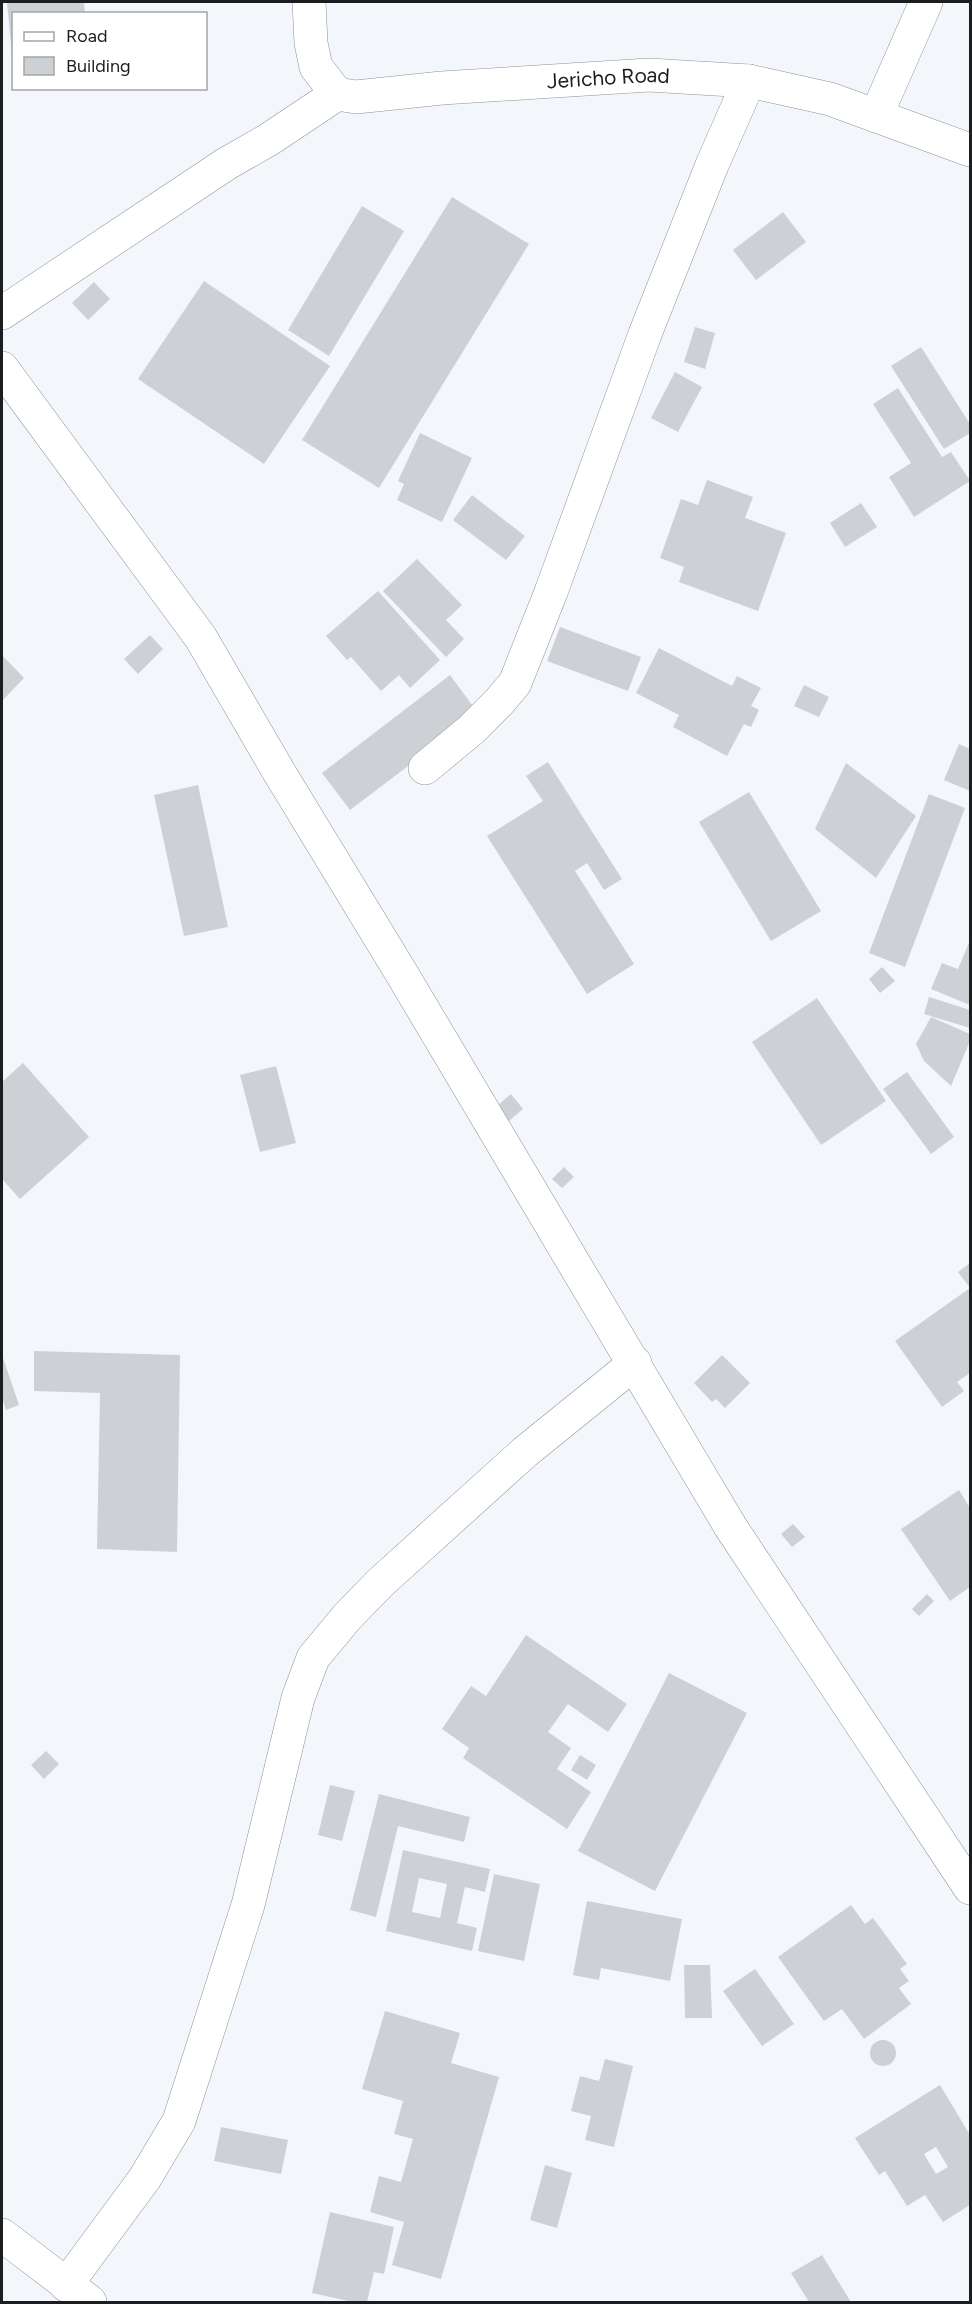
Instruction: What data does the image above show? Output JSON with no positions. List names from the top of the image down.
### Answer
{
  "streets": {
    "street": ["Jericho Road"]
  },
  "legend": ["Road", "Building"]
}
